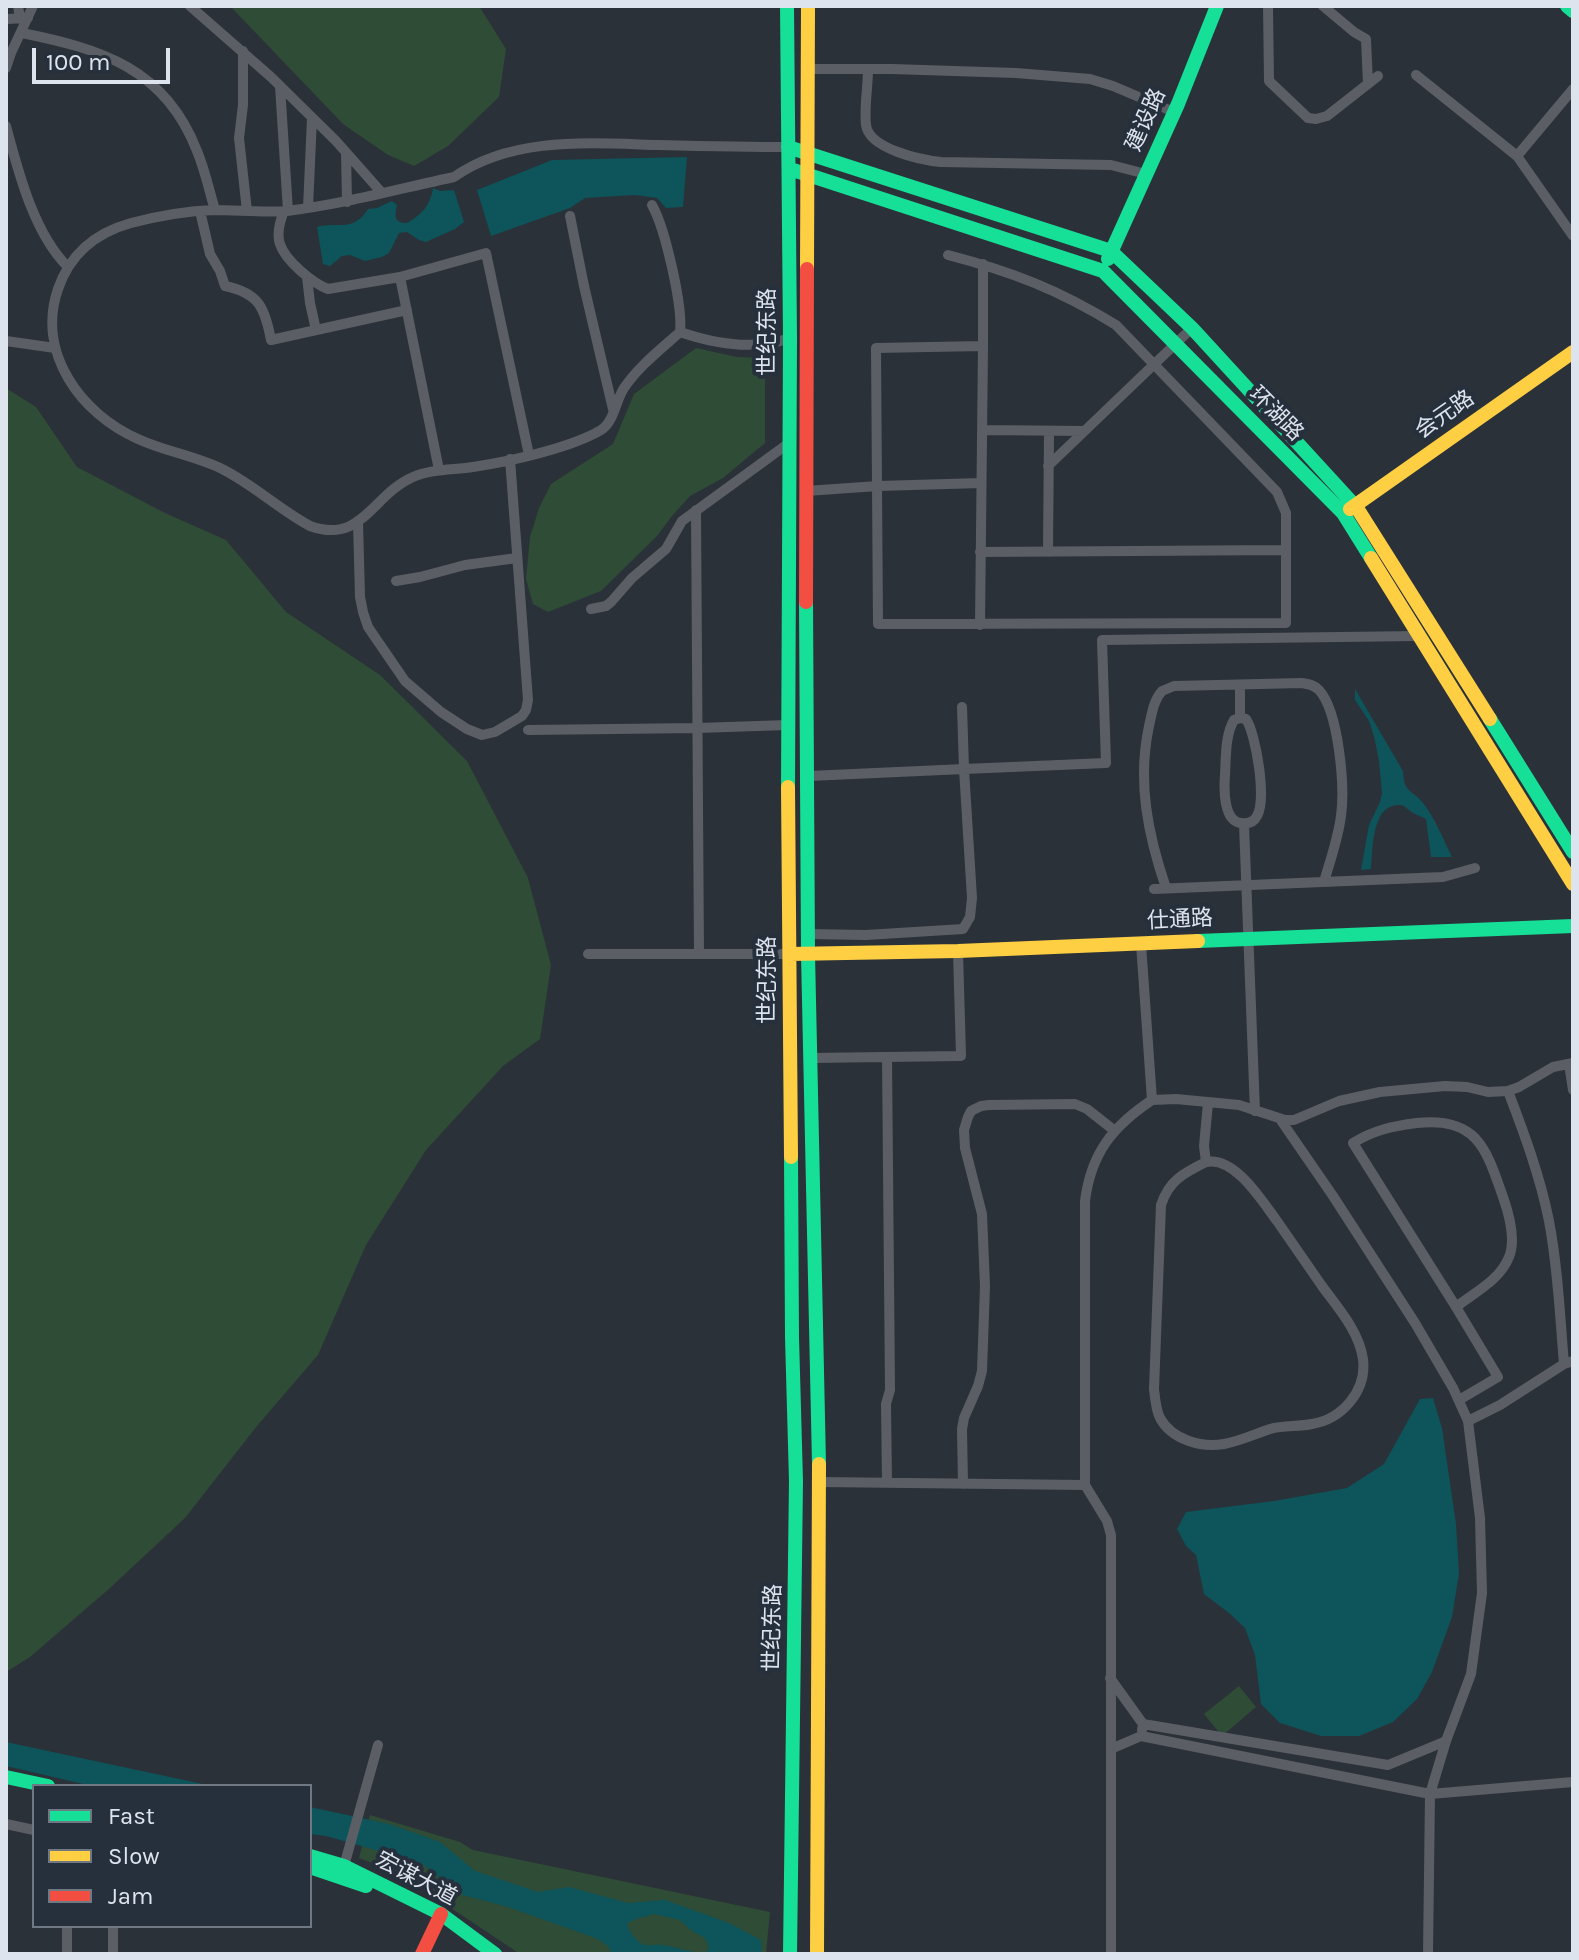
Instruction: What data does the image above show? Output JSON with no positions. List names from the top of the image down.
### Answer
{
  "streets": {
    "main road": [
      "建设路",
      "世纪东路",
      "环湖路",
      "会元路",
      "仕通路",
      "宏谋大道"
    ]
  },
  "crossings": [
    ["建设路", "环湖路"],
    ["世纪东路", "环湖路"],
    ["世纪东路", "仕通路"],
    ["环湖路", "会元路"]
  ],
  "legend": ["Fast", "Slow", "Jam"],
  "scale_bar": "100 m"
}
